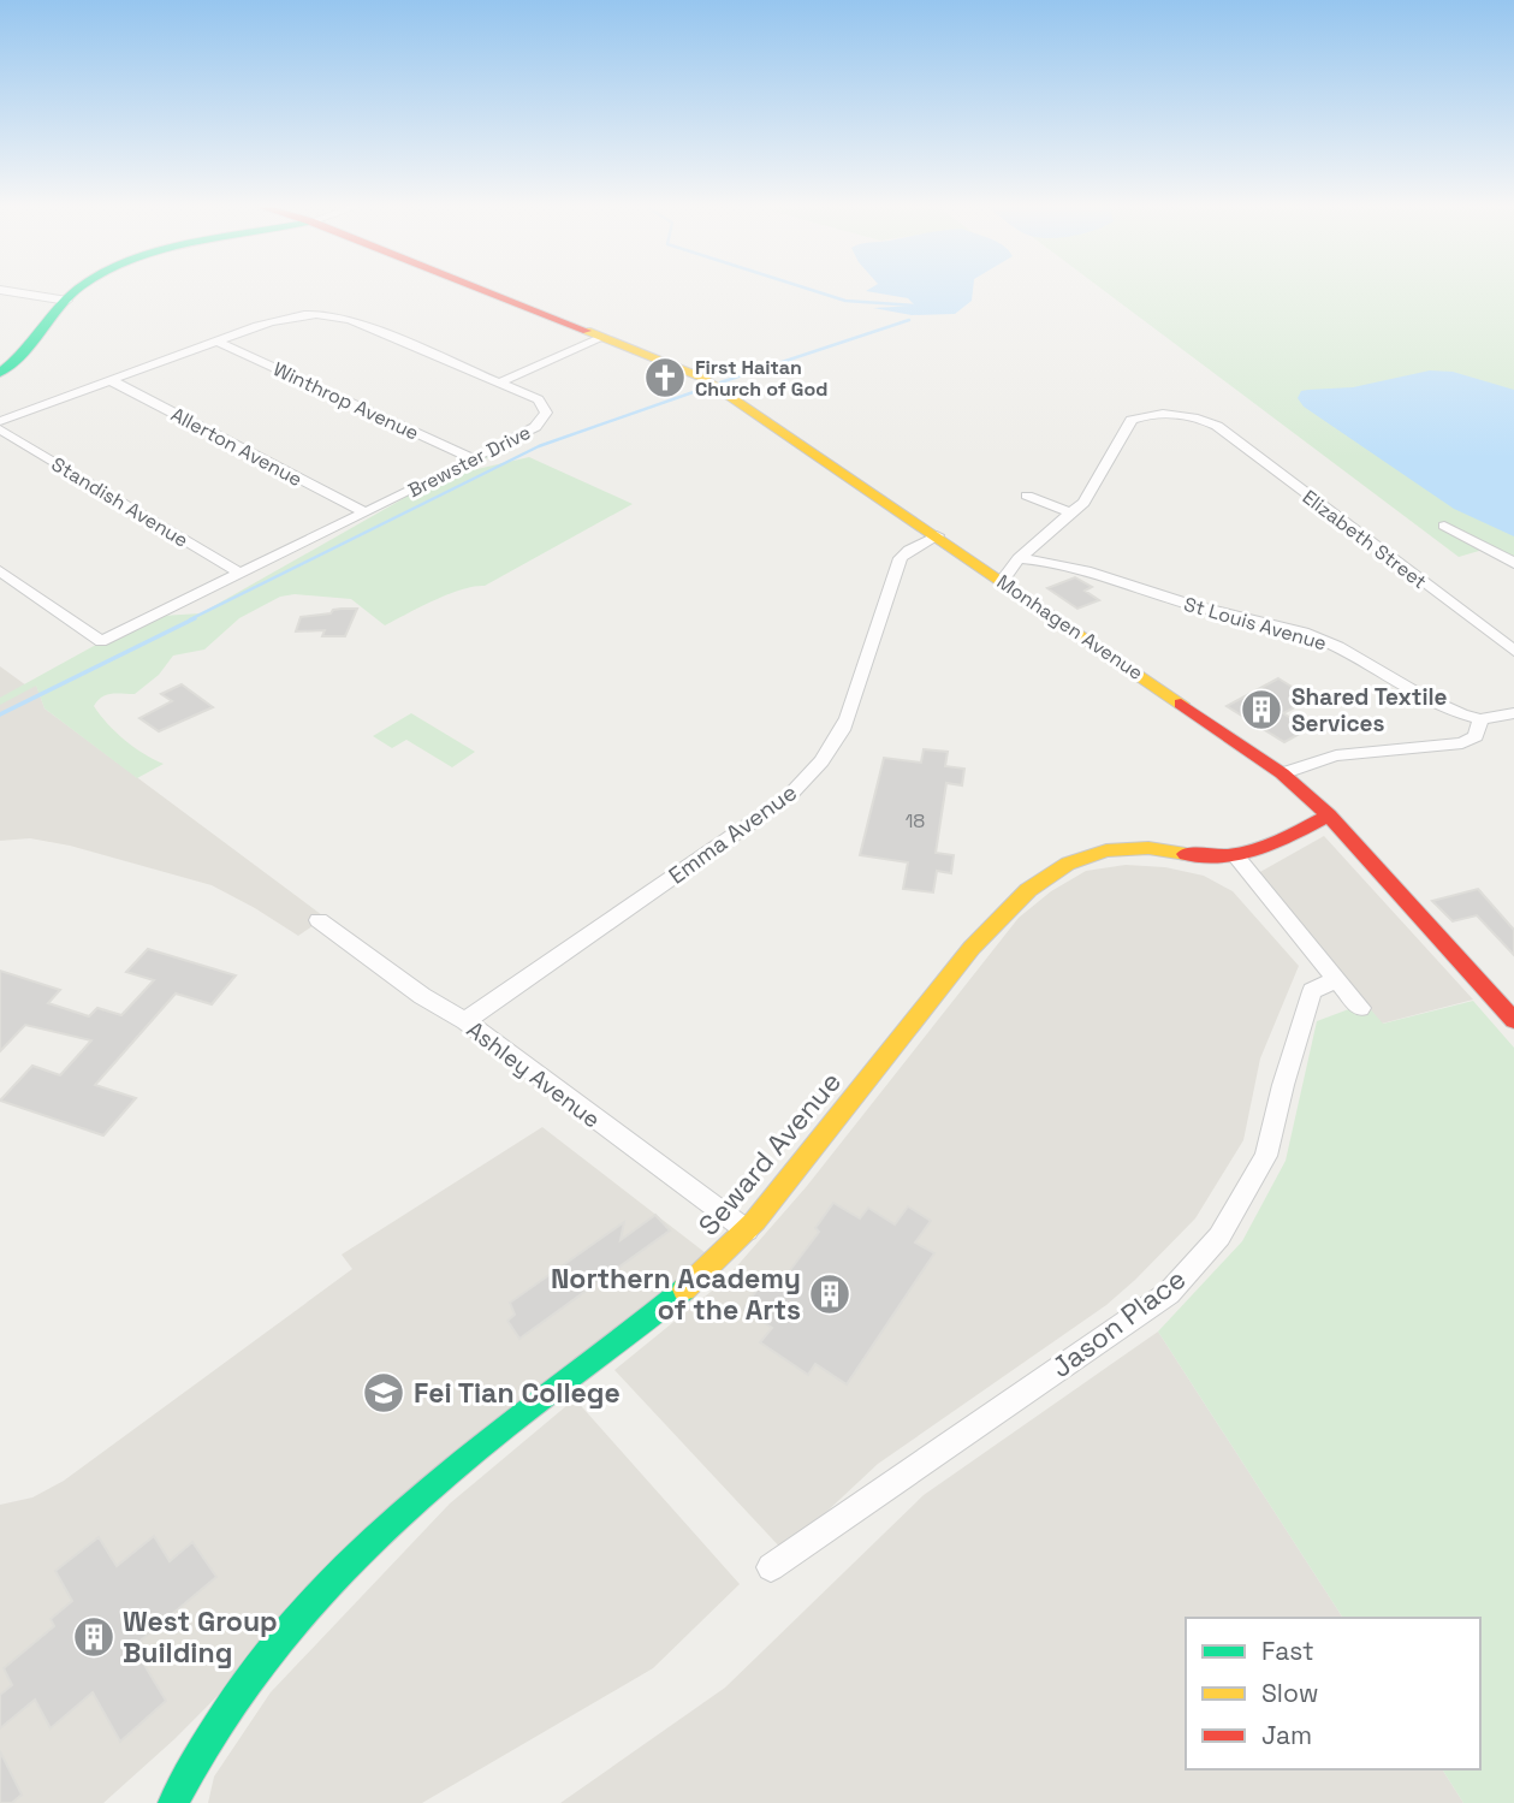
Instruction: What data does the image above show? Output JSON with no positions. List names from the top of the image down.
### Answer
{
  "streets": {
    "main road": ["Monhagen Avenue", "Seward Avenue"],
    "street": [
      "Winthrop Avenue",
      "Allerton Avenue",
      "Brewster Drive",
      "Standish Avenue",
      "Elizabeth Street",
      "St Louis Avenue",
      "Emma Avenue",
      "Ashley Avenue",
      "Jason Place"
    ]
  },
  "crossings": [
    ["Winthrop Avenue", "Brewster Drive"],
    ["Allerton Avenue", "Brewster Drive"],
    ["Brewster Drive", "Standish Avenue"],
    ["Monhagen Avenue", "Emma Avenue"],
    ["Monhagen Avenue", "Seward Avenue"],
    ["Emma Avenue", "Ashley Avenue"],
    ["Ashley Avenue", "Seward Avenue"]
  ],
  "places": {
    "church": ["First Haitan Church of God"],
    "building": ["Shared Textile Services", "Northern Academy of the Arts", "West Group Building"],
    "school or university": ["Fei Tian College"]
  },
  "house_numbers": ["18"],
  "legend": ["Fast", "Slow", "Jam"]
}
